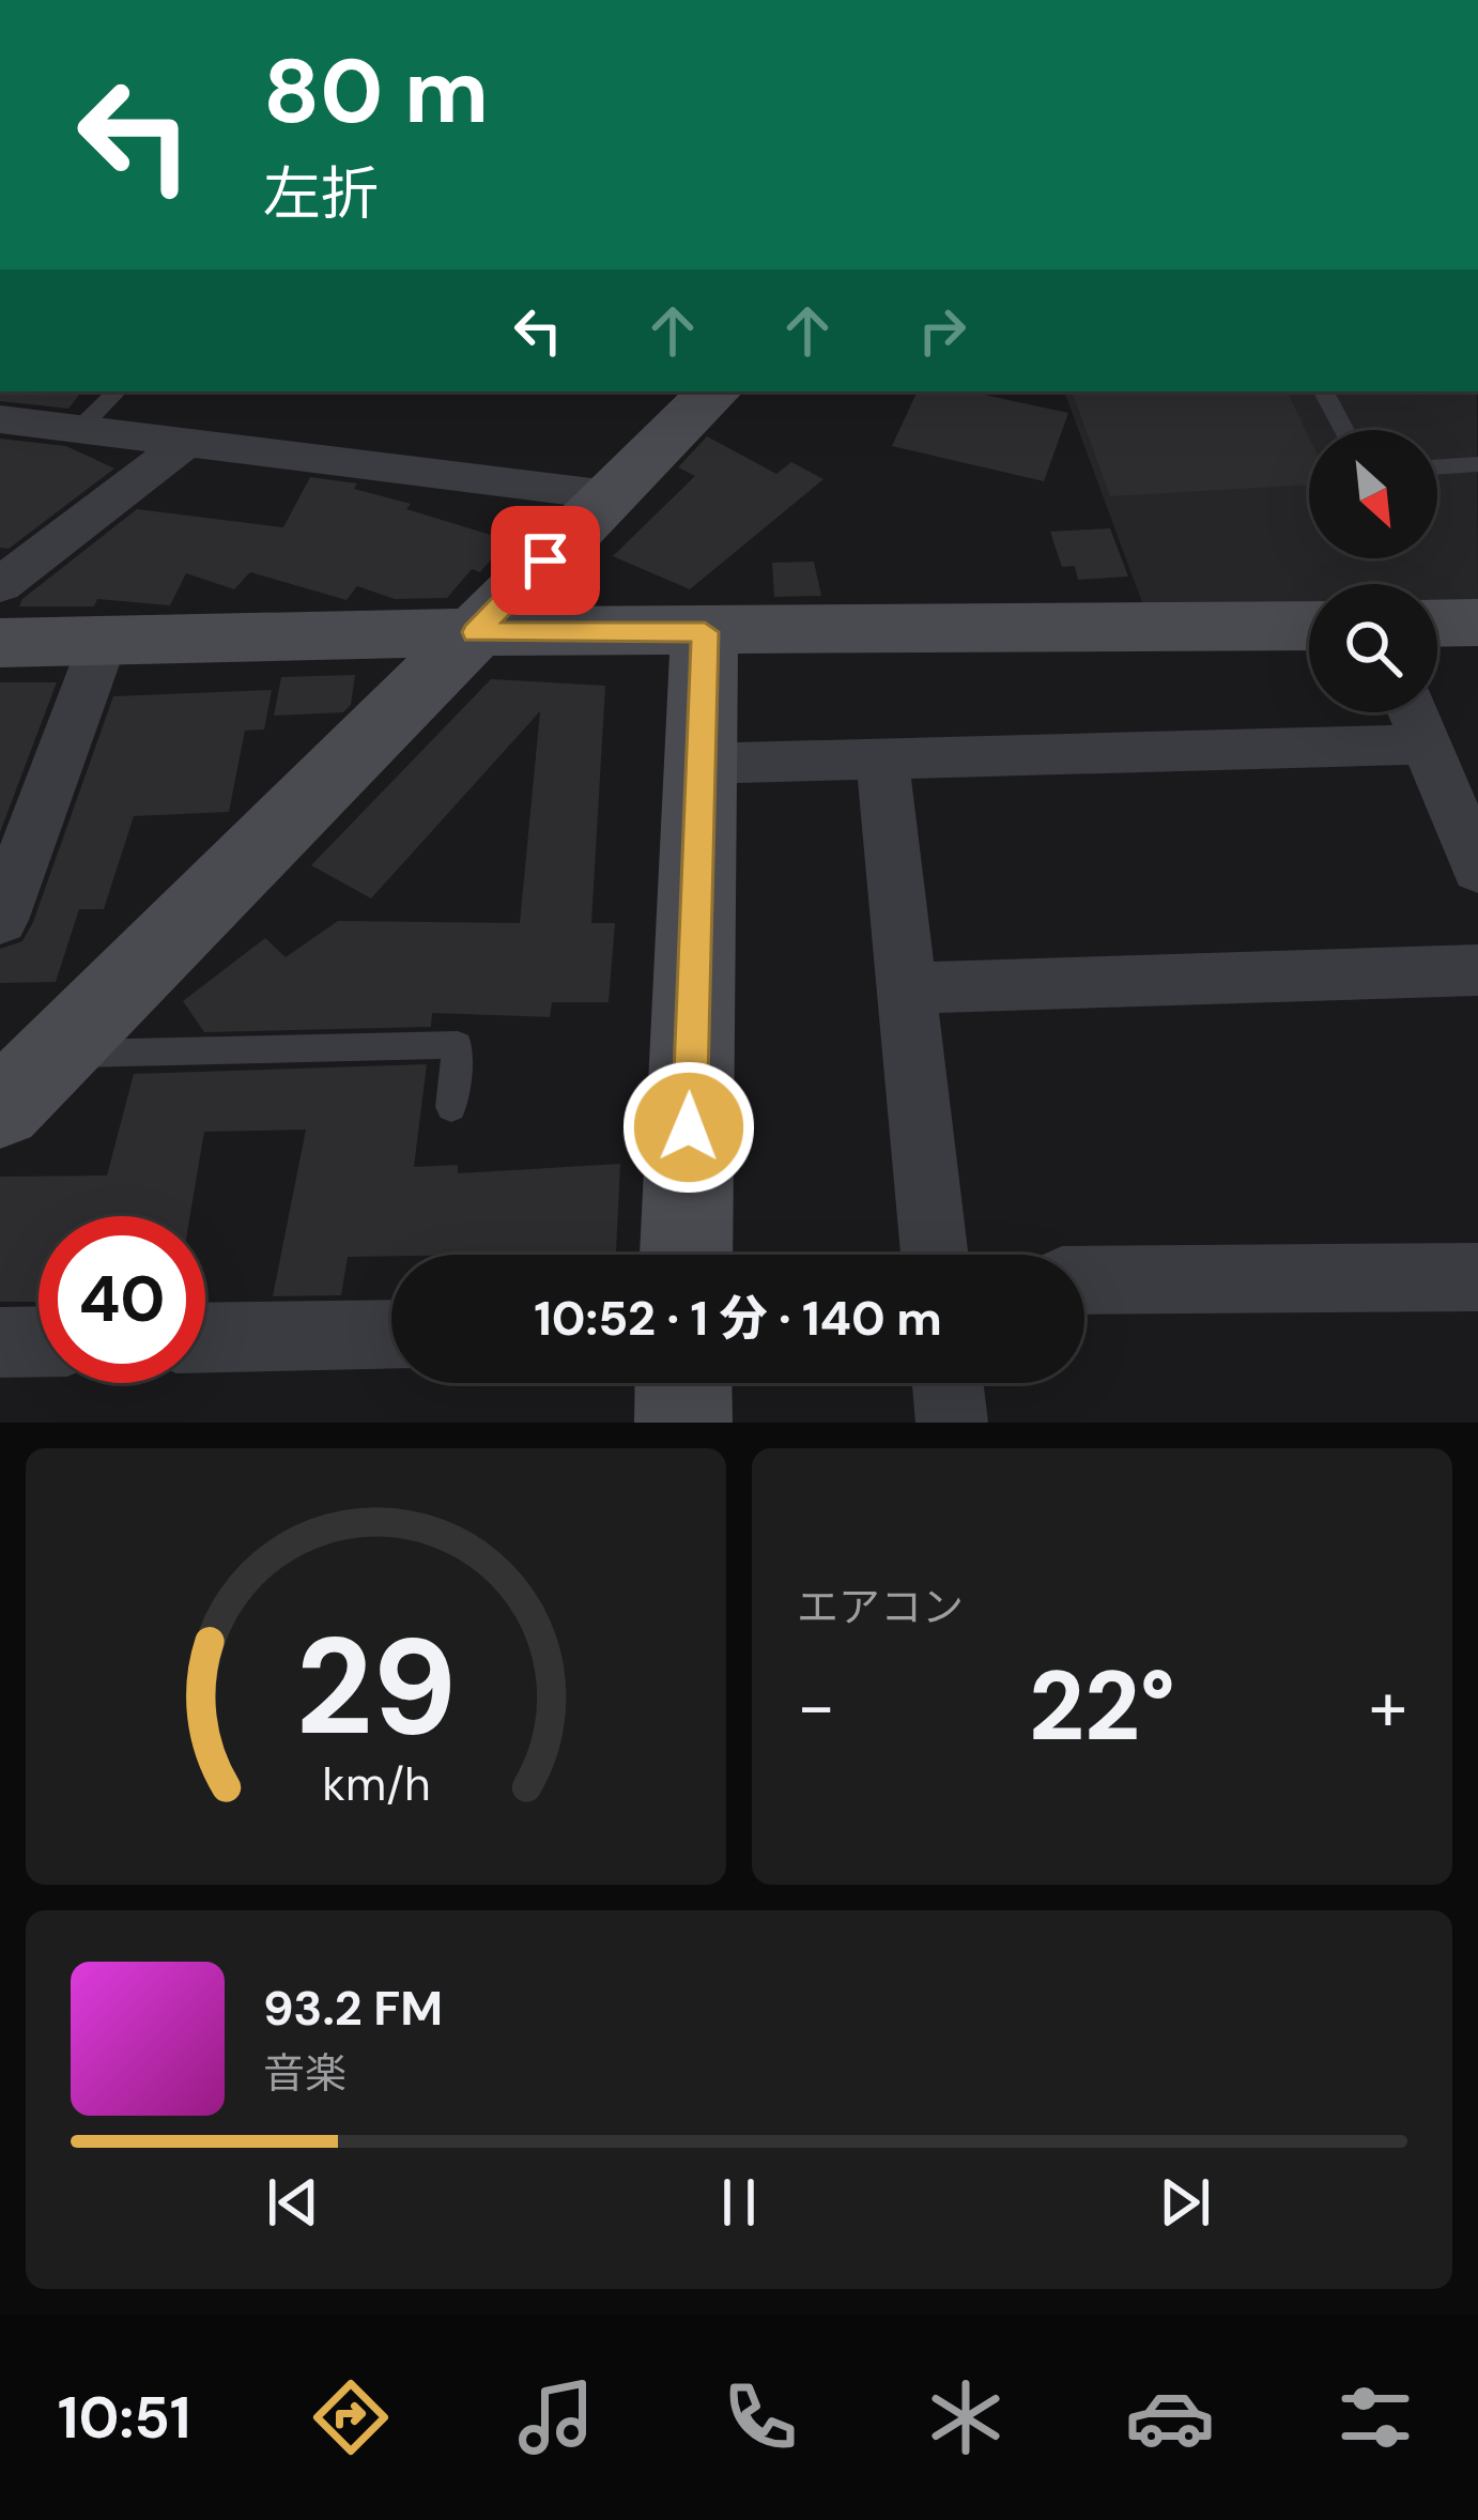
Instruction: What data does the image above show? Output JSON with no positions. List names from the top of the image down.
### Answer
{
  "north": "bottom right",
  "page": {
    "turn": ["80 m", "左折"],
    "limit": "40",
    "trip": "10:52 · 1 分 · 140 m",
    "tile": "エアコン",
    "heat": ["−", "22°", "+"],
    "song": ["93.2 FM", "音楽"],
    "tabs": "10:51",
    "gauge": ["29", "km/h"]
  }
}
